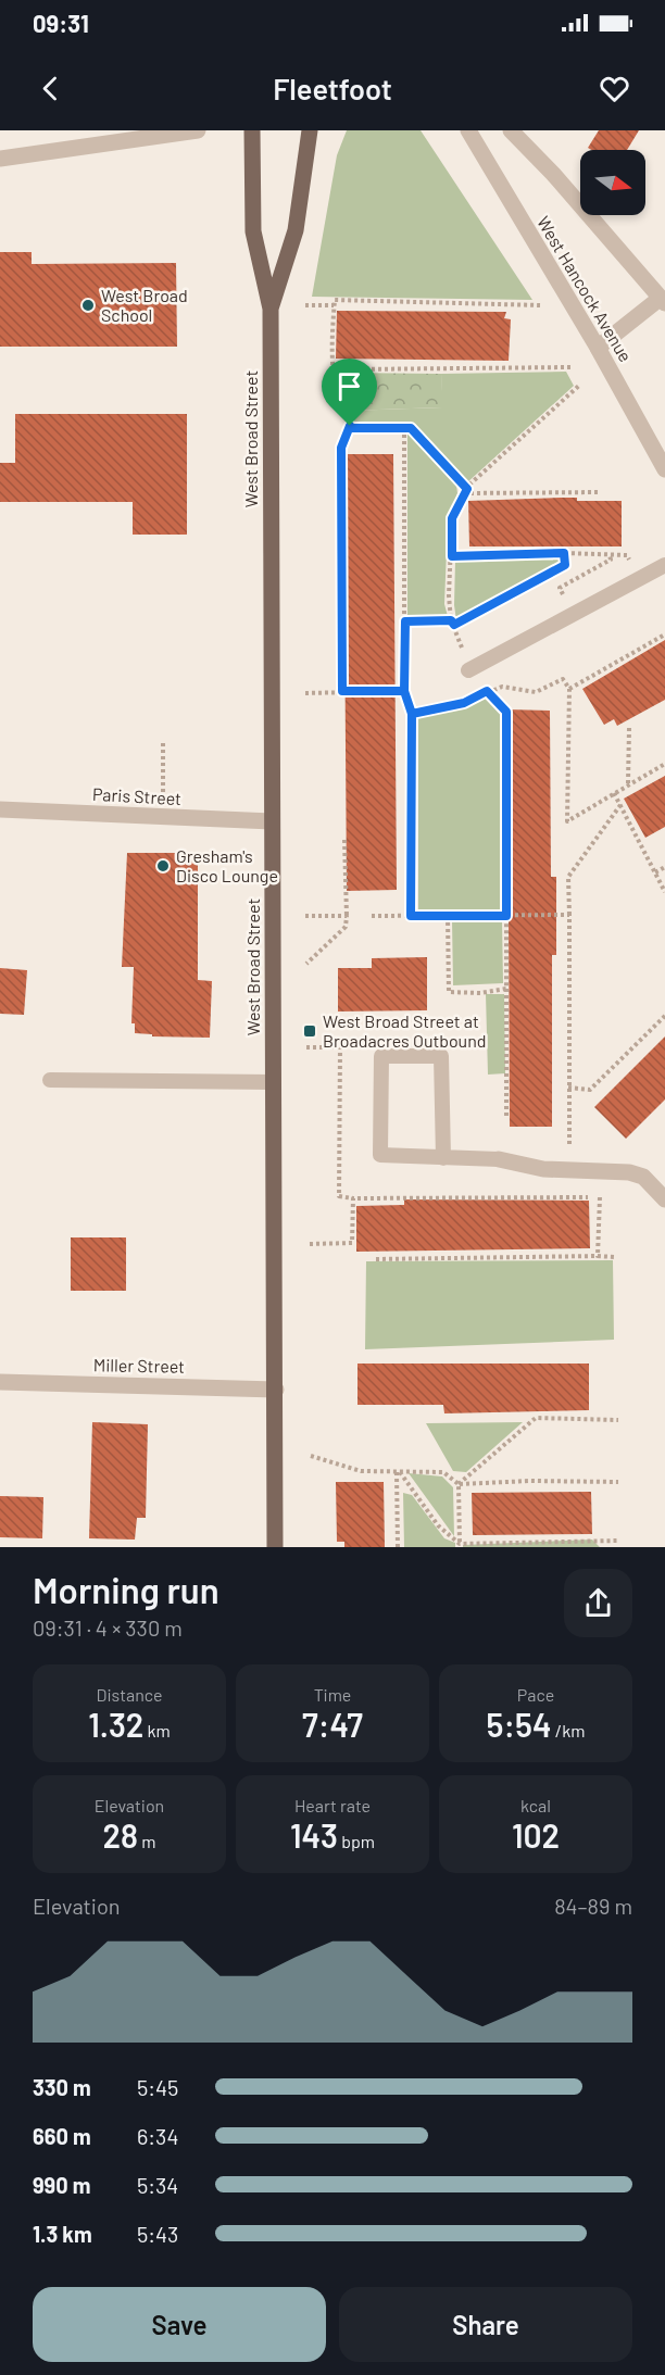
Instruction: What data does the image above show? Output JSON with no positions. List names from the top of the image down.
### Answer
{
  "streets": {
    "main road": ["West Broad Street"],
    "street": ["West Hancock Avenue", "Paris Street", "Miller Street"]
  },
  "crossings": [
    ["West Broad Street", "Paris Street"],
    ["West Broad Street", "Miller Street"]
  ],
  "places": {
    "other": ["West Broad School", "Gresham's Disco Lounge"],
    "transit": ["West Broad Street at Broadacres Outbound"]
  },
  "north": "right",
  "page": {
    "status": "09:31",
    "header": "Fleetfoot",
    "heading": ["Morning run", "09:31 · 4 × 330 m"],
    "stats": [
      ["Distance", "1.32 km"],
      ["Time", "7:47"],
      ["Pace", "5:54 /km"],
      ["Elevation", "28 m"],
      ["Heart rate", "143 bpm"],
      ["kcal", "102"]
    ],
    "chart": ["Elevation", "84–89 m"],
    "list": [
      {
        "name": "330 m",
        "note": "5:45"
      },
      {
        "name": "660 m",
        "note": "6:34"
      },
      {
        "name": "990 m",
        "note": "5:34"
      },
      {
        "name": "1.3 km",
        "note": "5:43"
      }
    ],
    "buttons": ["Save", "Share"]
  }
}
